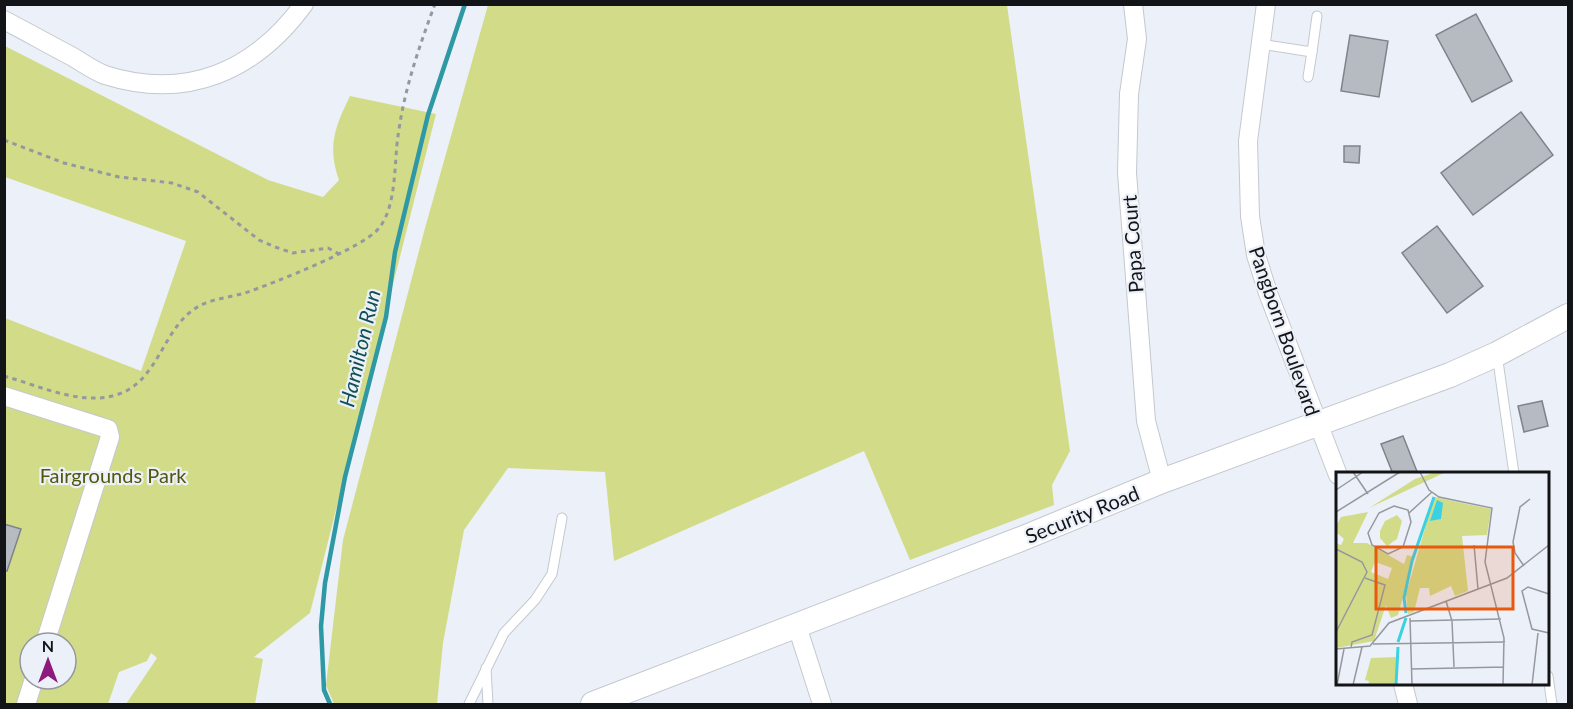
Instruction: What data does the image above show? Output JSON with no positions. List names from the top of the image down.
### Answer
{
  "streets": {
    "street": ["Papa Court", "Pangborn Boulevard", "Security Road"]
  },
  "crossings": [
    ["Papa Court", "Security Road"],
    ["Pangborn Boulevard", "Security Road"]
  ],
  "water": ["Hamilton Run"],
  "parks": ["Fairgrounds Park"],
  "north": "top"
}
